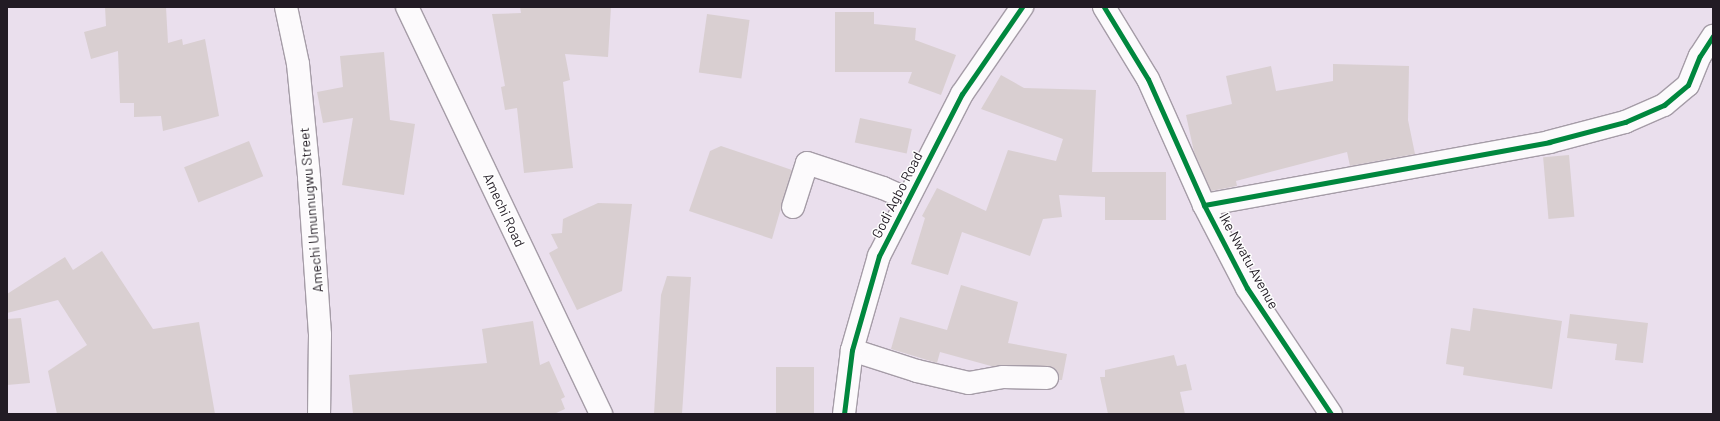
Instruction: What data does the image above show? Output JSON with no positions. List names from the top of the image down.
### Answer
{
  "streets": {
    "street": [
      "Godi Agbo Road",
      "Amechi Umunnugwu Street",
      "Amechi Road",
      "Ike Nwatu Avenue"
    ]
  }
}
